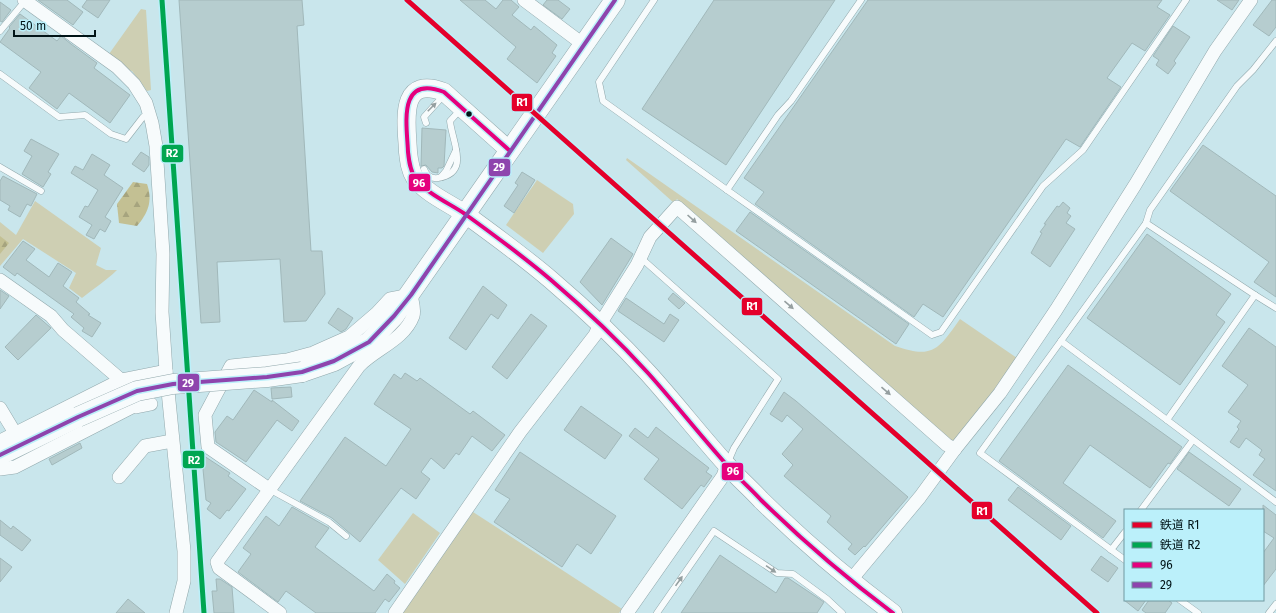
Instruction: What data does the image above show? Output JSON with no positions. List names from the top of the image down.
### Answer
{
  "lines": [
    "rail line R1",
    "rail line R2",
    "transit line 29",
    "transit line 96"
  ],
  "legend": [
    "鉄道 R1",
    "鉄道 R2",
    "96",
    "29"
  ],
  "scale_bar": "50 m"
}
